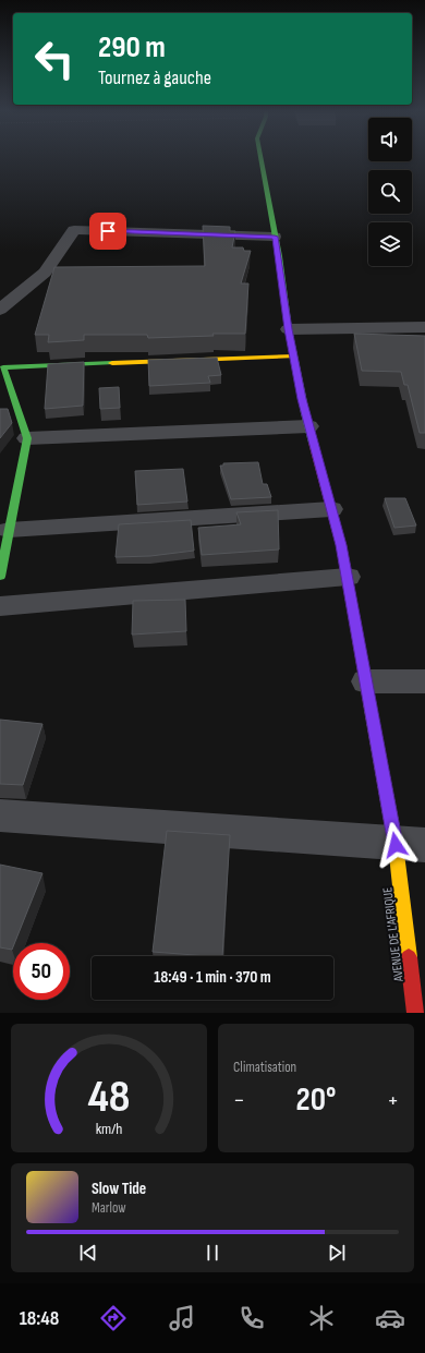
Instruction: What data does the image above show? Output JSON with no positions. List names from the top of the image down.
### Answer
{
  "streets": {
    "main road": ["AVENUE DE L'AFRIQUE"]
  },
  "page": {
    "turn": ["290 m", "Tournez à gauche"],
    "limit": "50",
    "trip": "18:49 · 1 min · 370 m",
    "tile": "Climatisation",
    "heat": ["−", "20°", "+"],
    "song": ["Slow Tide", "Marlow"],
    "tabs": "18:48",
    "gauge": ["48", "km/h"]
  }
}
